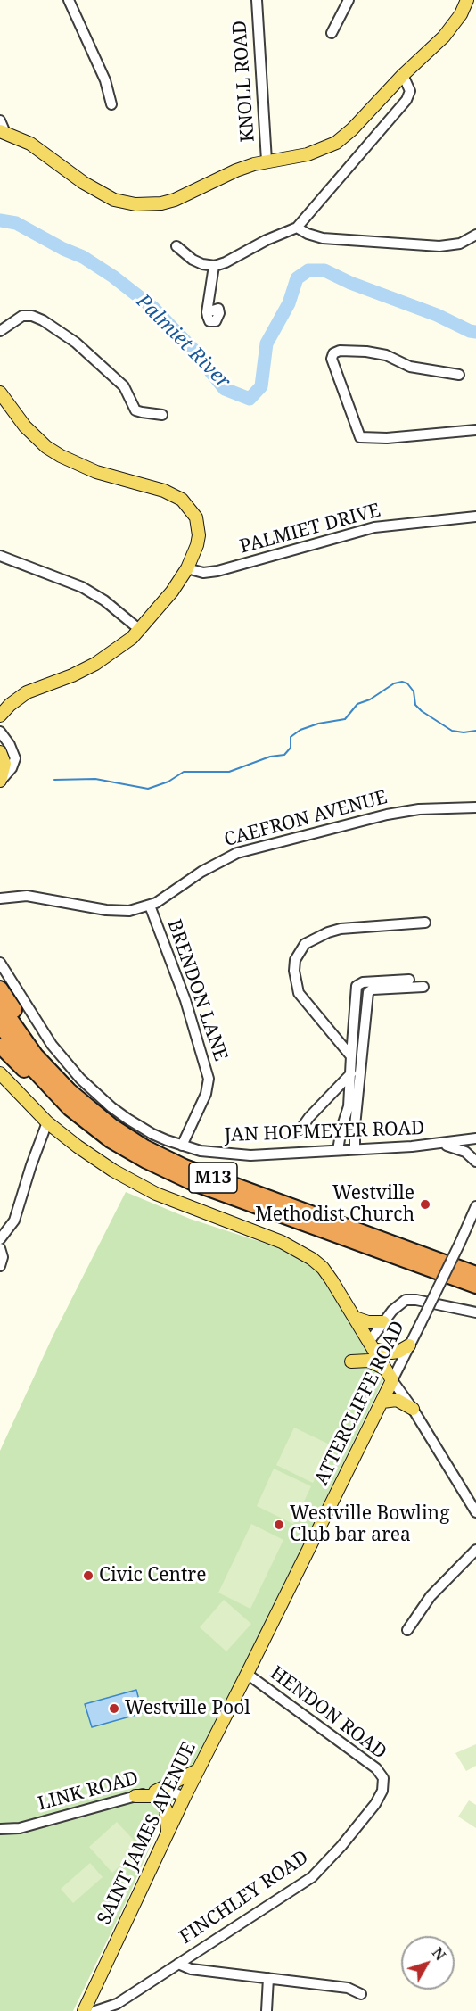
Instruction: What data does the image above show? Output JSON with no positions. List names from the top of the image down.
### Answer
{
  "streets": {
    "highway": ["M13"],
    "main road": ["ATTERCLIFFE ROAD", "SAINT JAMES AVENUE"],
    "street": [
      "KNOLL ROAD",
      "PALMIET DRIVE",
      "CAEFRON AVENUE",
      "BRENDON LANE",
      "JAN HOFMEYER ROAD",
      "HENDON ROAD",
      "LINK ROAD",
      "FINCHLEY ROAD"
    ]
  },
  "crossings": [
    ["CAEFRON AVENUE", "BRENDON LANE"],
    ["BRENDON LANE", "JAN HOFMEYER ROAD"],
    ["ATTERCLIFFE ROAD", "HENDON ROAD"],
    ["ATTERCLIFFE ROAD", "SAINT JAMES AVENUE"],
    ["HENDON ROAD", "SAINT JAMES AVENUE"],
    ["HENDON ROAD", "FINCHLEY ROAD"],
    ["LINK ROAD", "SAINT JAMES AVENUE"],
    ["SAINT JAMES AVENUE", "FINCHLEY ROAD"]
  ],
  "water": ["Palmiet River"],
  "places": [
    "Westville Methodist Church",
    "Westville Bowling Club bar area",
    "Civic Centre",
    "Westville Pool"
  ],
  "north": "top right"
}
